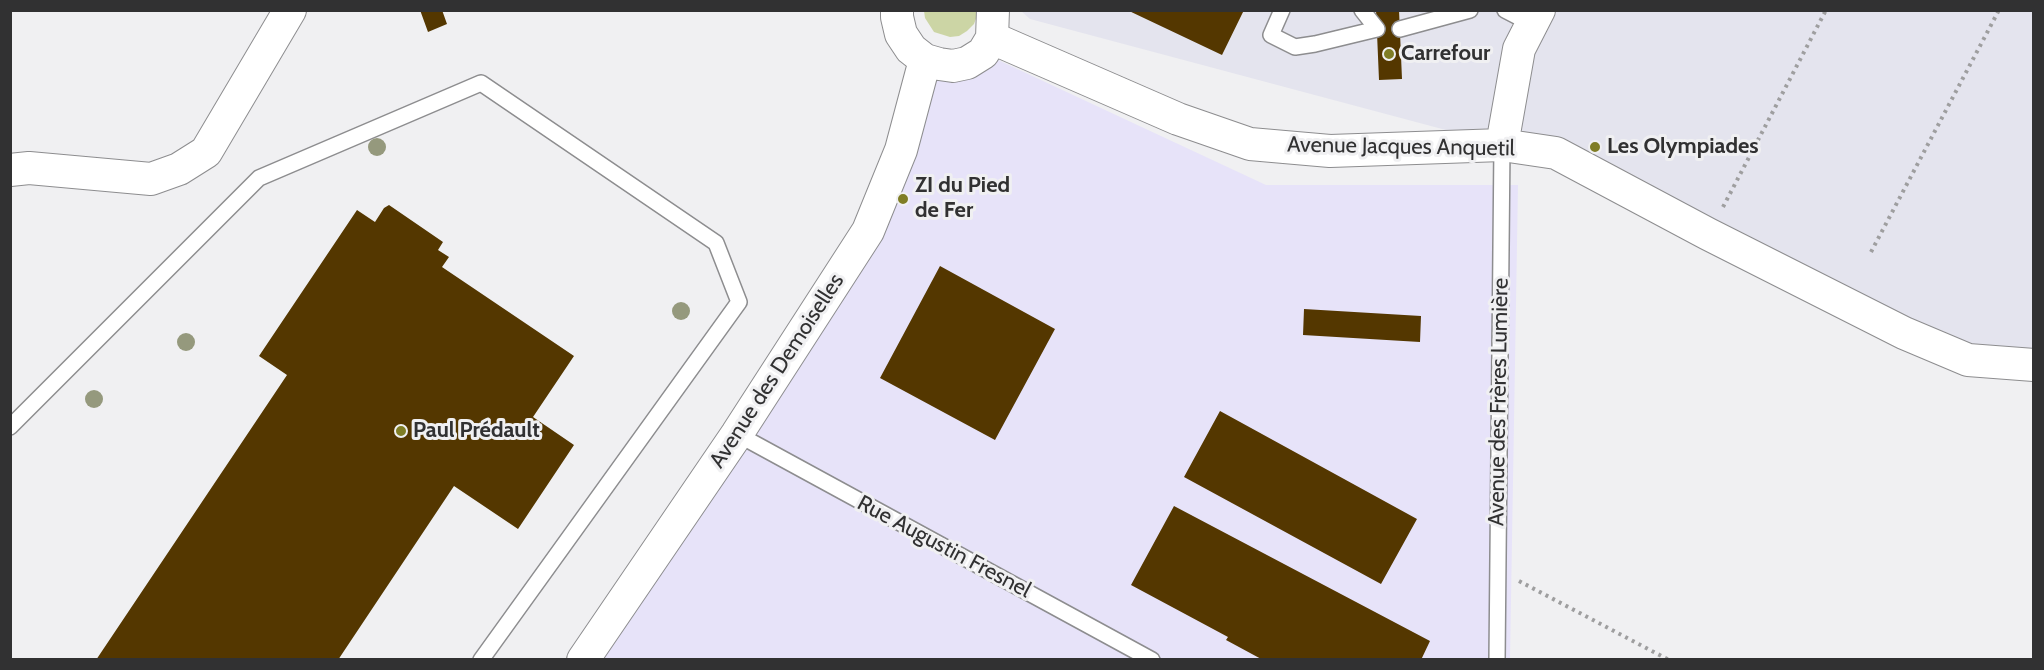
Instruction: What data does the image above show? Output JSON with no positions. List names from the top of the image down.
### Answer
{
  "streets": {
    "street": ["Avenue Jacques Anquetil", "Avenue des Demoiselles"],
    "lane": ["Avenue des Frères Lumière", "Rue Augustin Fresnel"]
  },
  "crossings": [
    ["Avenue Jacques Anquetil", "Avenue des Frères Lumière"],
    ["Avenue des Demoiselles", "Rue Augustin Fresnel"]
  ],
  "places": [
    "Carrefour",
    "Les Olympiades",
    "ZI du Pied de Fer",
    "Paul Prédault"
  ]
}
